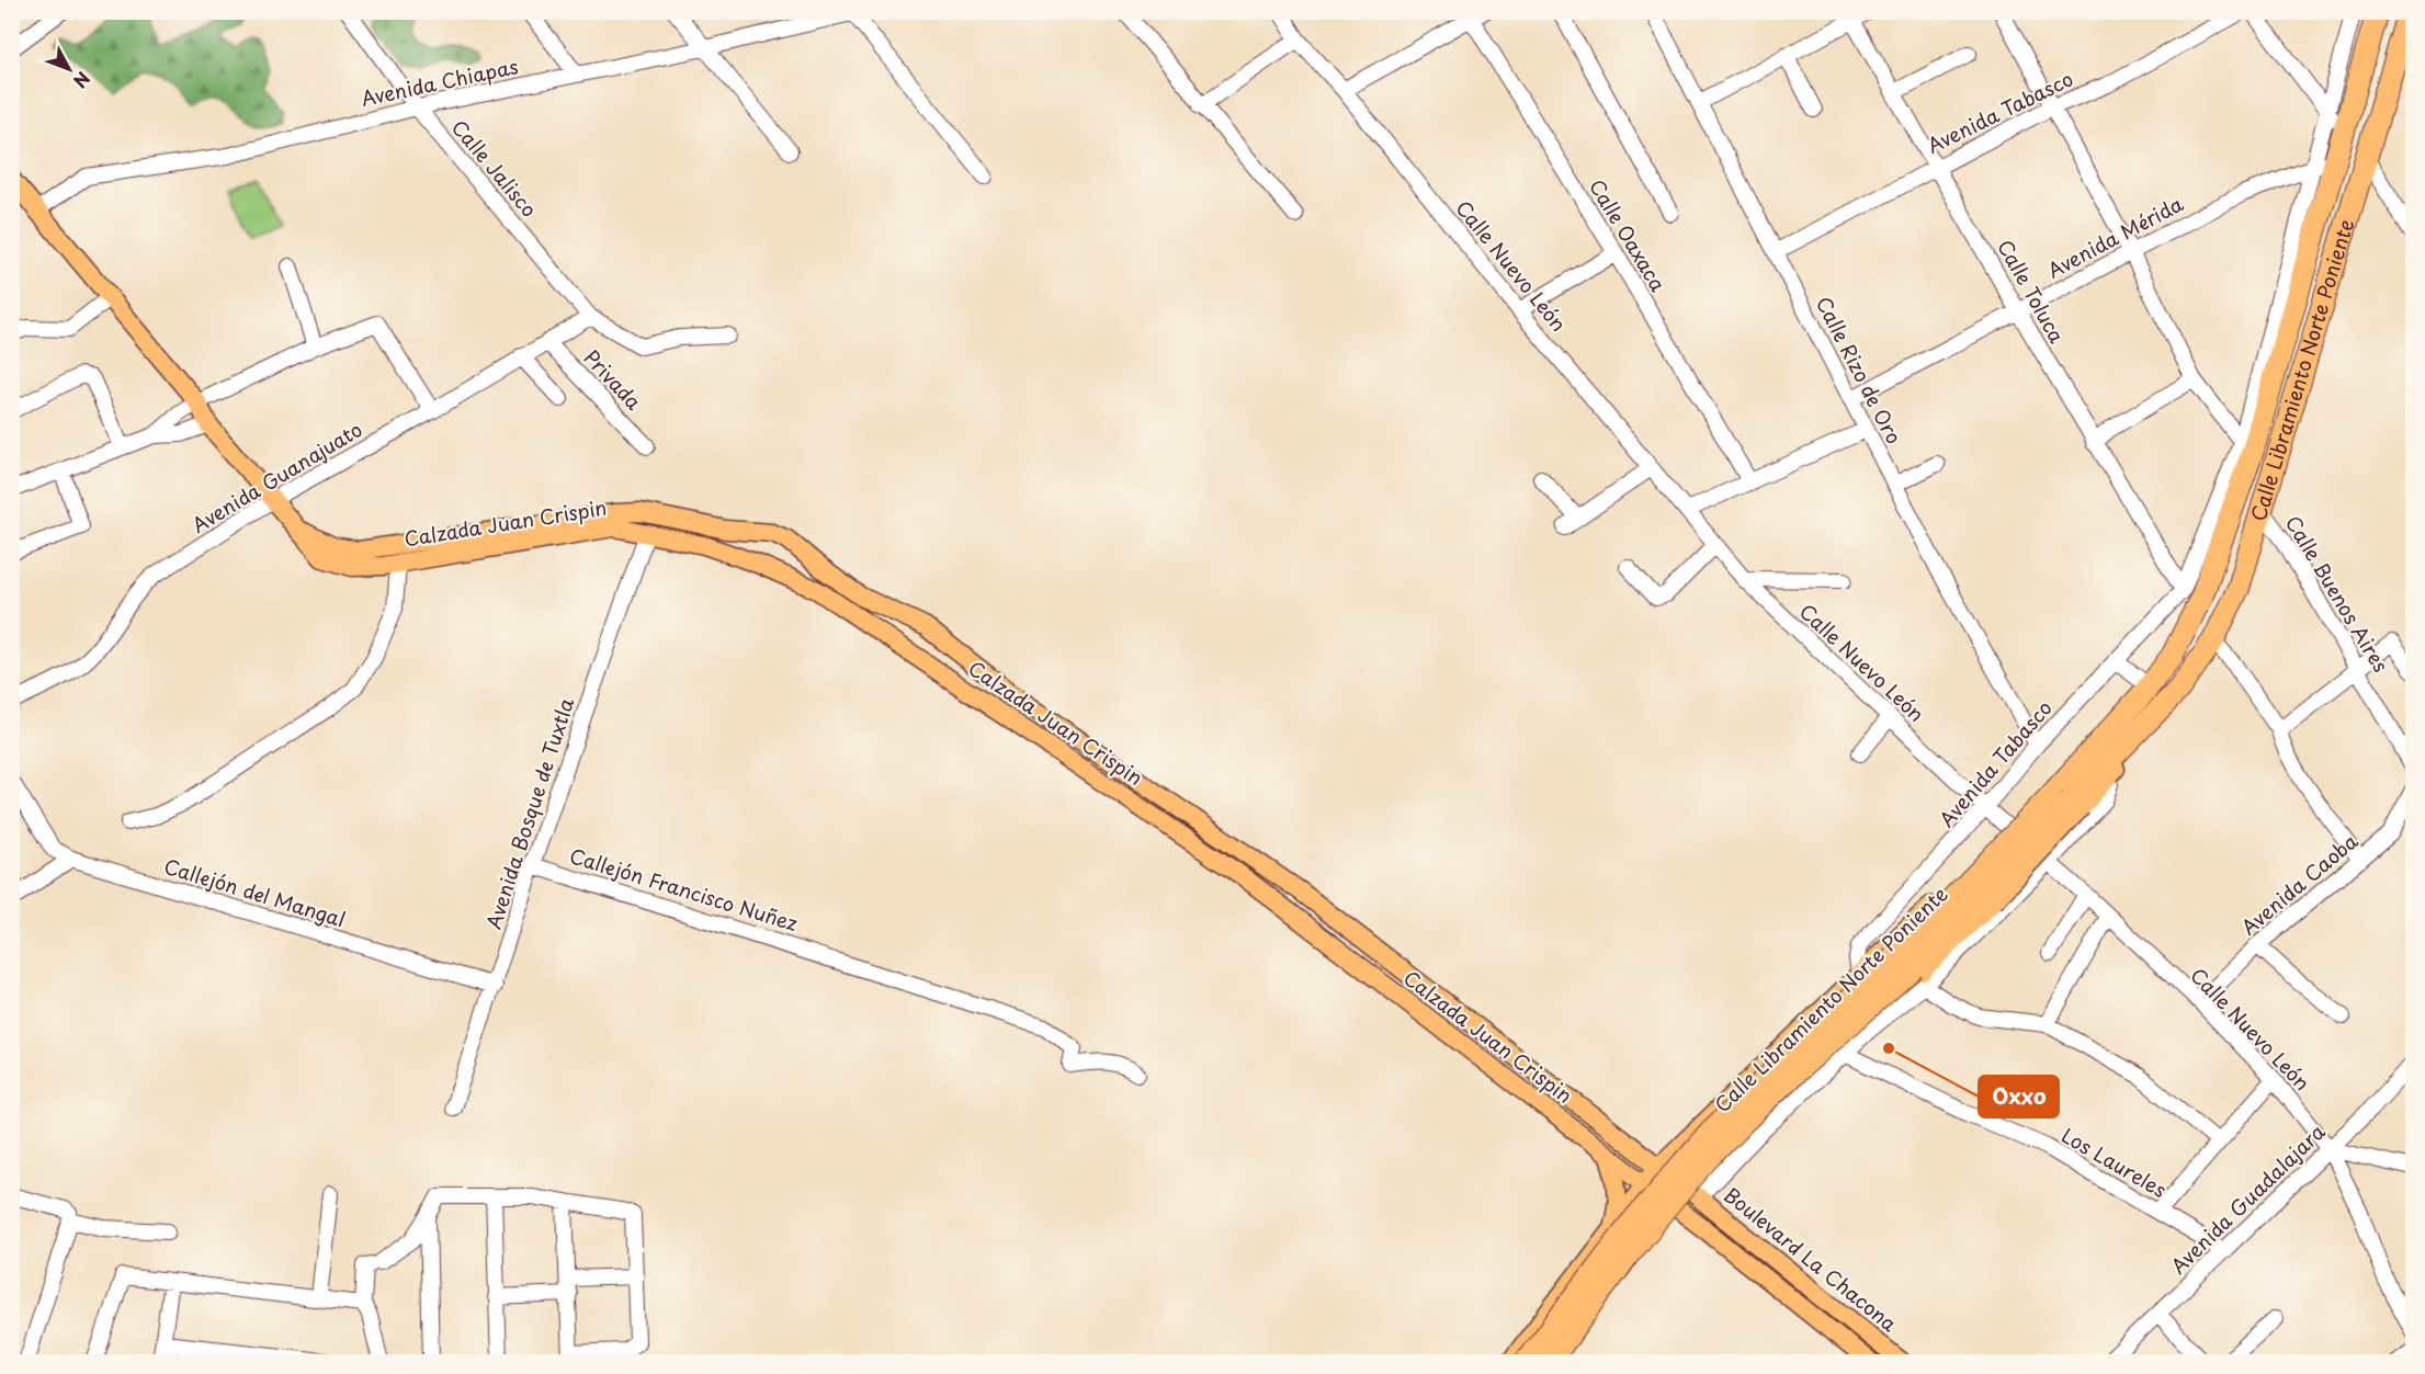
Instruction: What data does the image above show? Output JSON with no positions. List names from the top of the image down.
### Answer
{
  "streets": {
    "highway": ["Calle Libramiento Norte Poniente"],
    "main road": ["Calzada Juan Crispin", "Boulevard La Chacona"],
    "street": [
      "Avenida Chiapas",
      "Avenida Tabasco",
      "Calle Jalisco",
      "Calle Oaxaca",
      "Avenida Mérida",
      "Calle Nuevo León",
      "Calle Toluca",
      "Calle Rizo de Oro",
      "Privada",
      "Avenida Guanajuato",
      "Calle Buenos Aires",
      "Avenida Bosque de Tuxtla",
      "Avenida Caoba",
      "Callejón Francisco Nuñez",
      "Callejón del Mangal",
      "Los Laureles",
      "Avenida Guadalajara"
    ]
  },
  "crossings": [
    ["Avenida Chiapas", "Calle Jalisco"],
    ["Avenida Chiapas", "Calzada Juan Crispin"],
    ["Avenida Tabasco", "Calle Nuevo León"],
    ["Avenida Tabasco", "Calle Toluca"],
    ["Avenida Tabasco", "Calle Rizo de Oro"],
    ["Avenida Tabasco", "Calle Libramiento Norte Poniente"],
    ["Calle Jalisco", "Avenida Guanajuato"],
    ["Avenida Mérida", "Calle Toluca"],
    ["Avenida Mérida", "Calle Rizo de Oro"],
    ["Avenida Mérida", "Calle Libramiento Norte Poniente"],
    ["Calle Nuevo León", "Avenida Caoba"],
    ["Calle Nuevo León", "Avenida Guadalajara"],
    ["Calle Libramiento Norte Poniente", "Calzada Juan Crispin"],
    ["Calle Libramiento Norte Poniente", "Calle Buenos Aires"],
    ["Calle Libramiento Norte Poniente", "Los Laureles"],
    ["Calle Libramiento Norte Poniente", "Boulevard La Chacona"],
    ["Privada", "Avenida Guanajuato"],
    ["Avenida Guanajuato", "Calzada Juan Crispin"],
    ["Calzada Juan Crispin", "Avenida Bosque de Tuxtla"],
    ["Calzada Juan Crispin", "Boulevard La Chacona"],
    ["Avenida Bosque de Tuxtla", "Callejón Francisco Nuñez"],
    ["Avenida Bosque de Tuxtla", "Callejón del Mangal"],
    ["Los Laureles", "Avenida Guadalajara"]
  ],
  "places": ["Oxxo"],
  "north": "bottom right"
}
